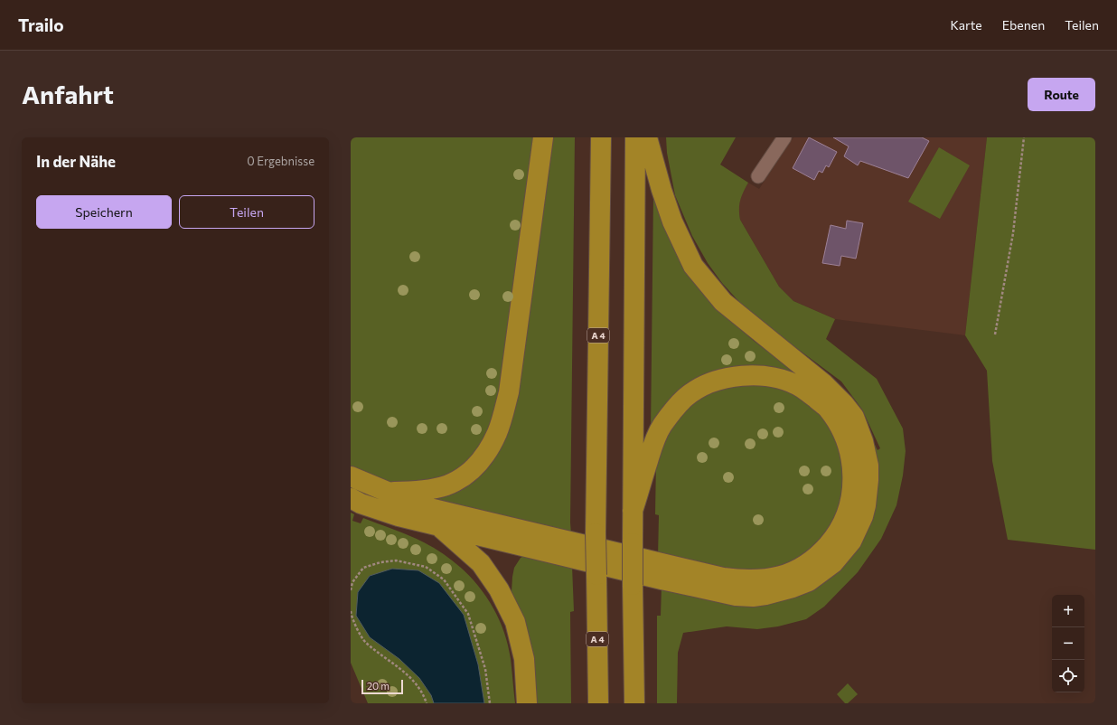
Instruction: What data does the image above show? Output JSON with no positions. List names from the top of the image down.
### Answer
{
  "streets": {
    "highway": ["A 4"]
  },
  "scale_bar": "20 m",
  "page": {
    "header": "Trailo",
    "nav": ["Karte", "Ebenen", "Teilen"],
    "buttons": [
      "Route",
      ["Speichern", "Teilen"]
    ],
    "title": "Anfahrt",
    "heading": ["In der Nähe", "0 Ergebnisse"],
    "map_buttons": ["+", "−"],
    "scale": "20 m"
  }
}
